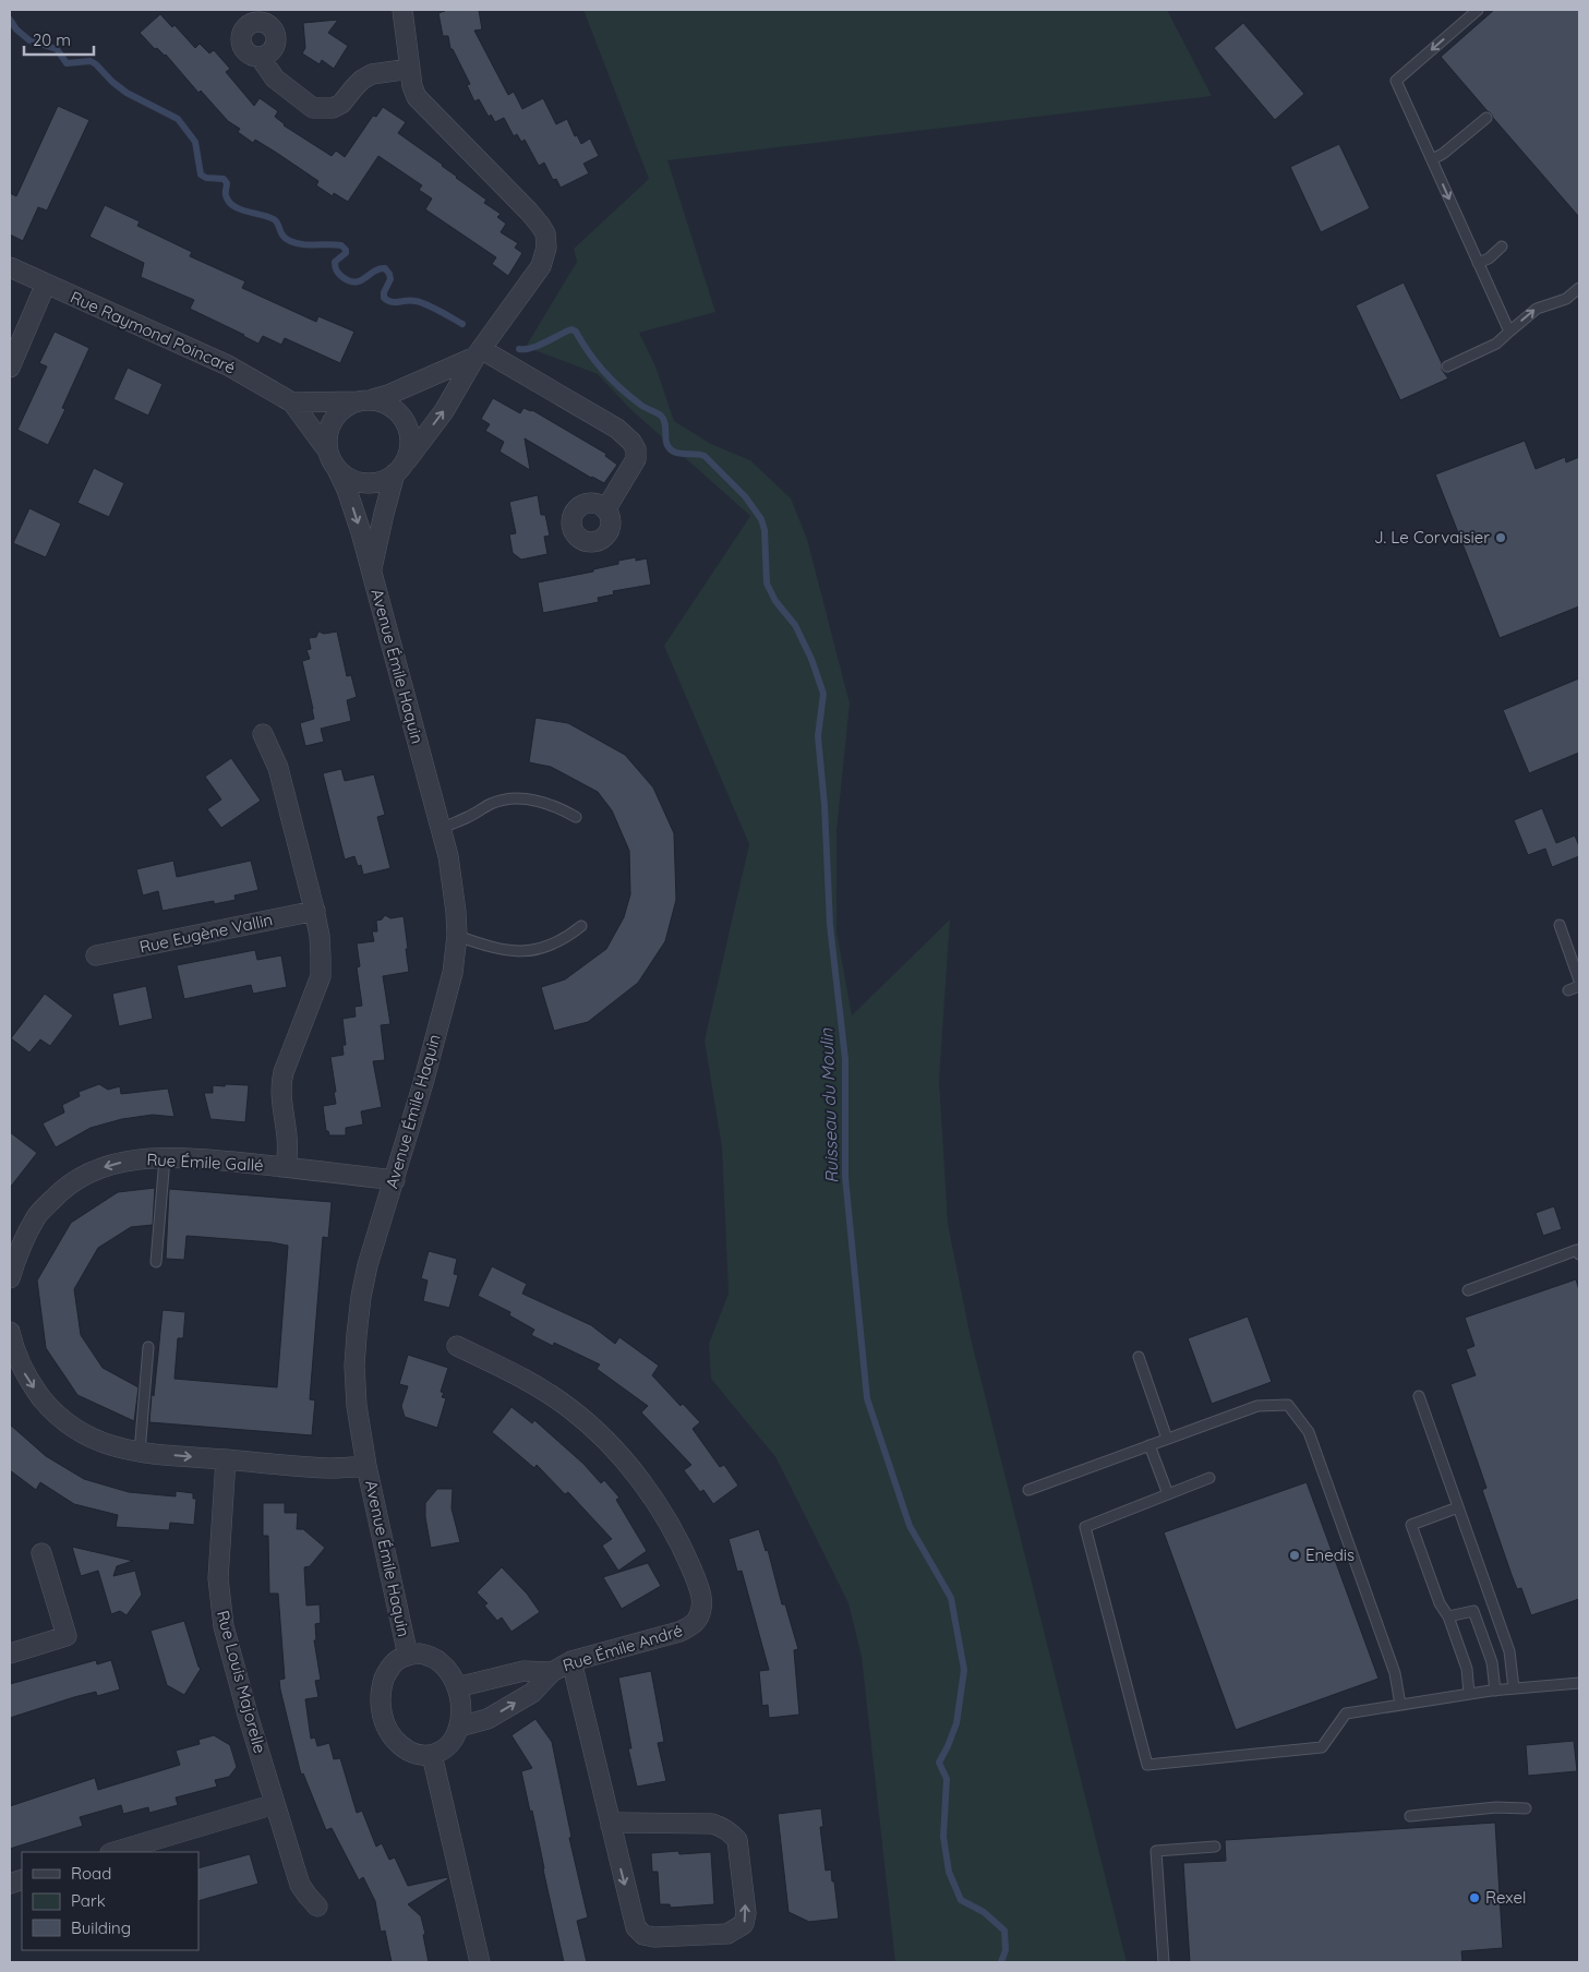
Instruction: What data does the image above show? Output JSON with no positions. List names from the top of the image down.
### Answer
{
  "streets": {
    "street": [
      "Rue Raymond Poincaré",
      "Avenue Émile Haquin",
      "Rue Eugène Vallin",
      "Rue Émile Gallé",
      "Rue Émile André",
      "Rue Louis Majorelle"
    ]
  },
  "crossings": [
    ["Rue Raymond Poincaré", "Avenue Émile Haquin"],
    ["Avenue Émile Haquin", "Rue Émile Gallé"],
    ["Avenue Émile Haquin", "Rue Émile André"]
  ],
  "one_way": ["Rue Émile Gallé"],
  "water": ["Ruisseau du Moulin"],
  "places": ["J. Le Corvaisier", "Enedis", "Rexel"],
  "legend": ["Road", "Park", "Building"],
  "scale_bar": "20 m"
}
